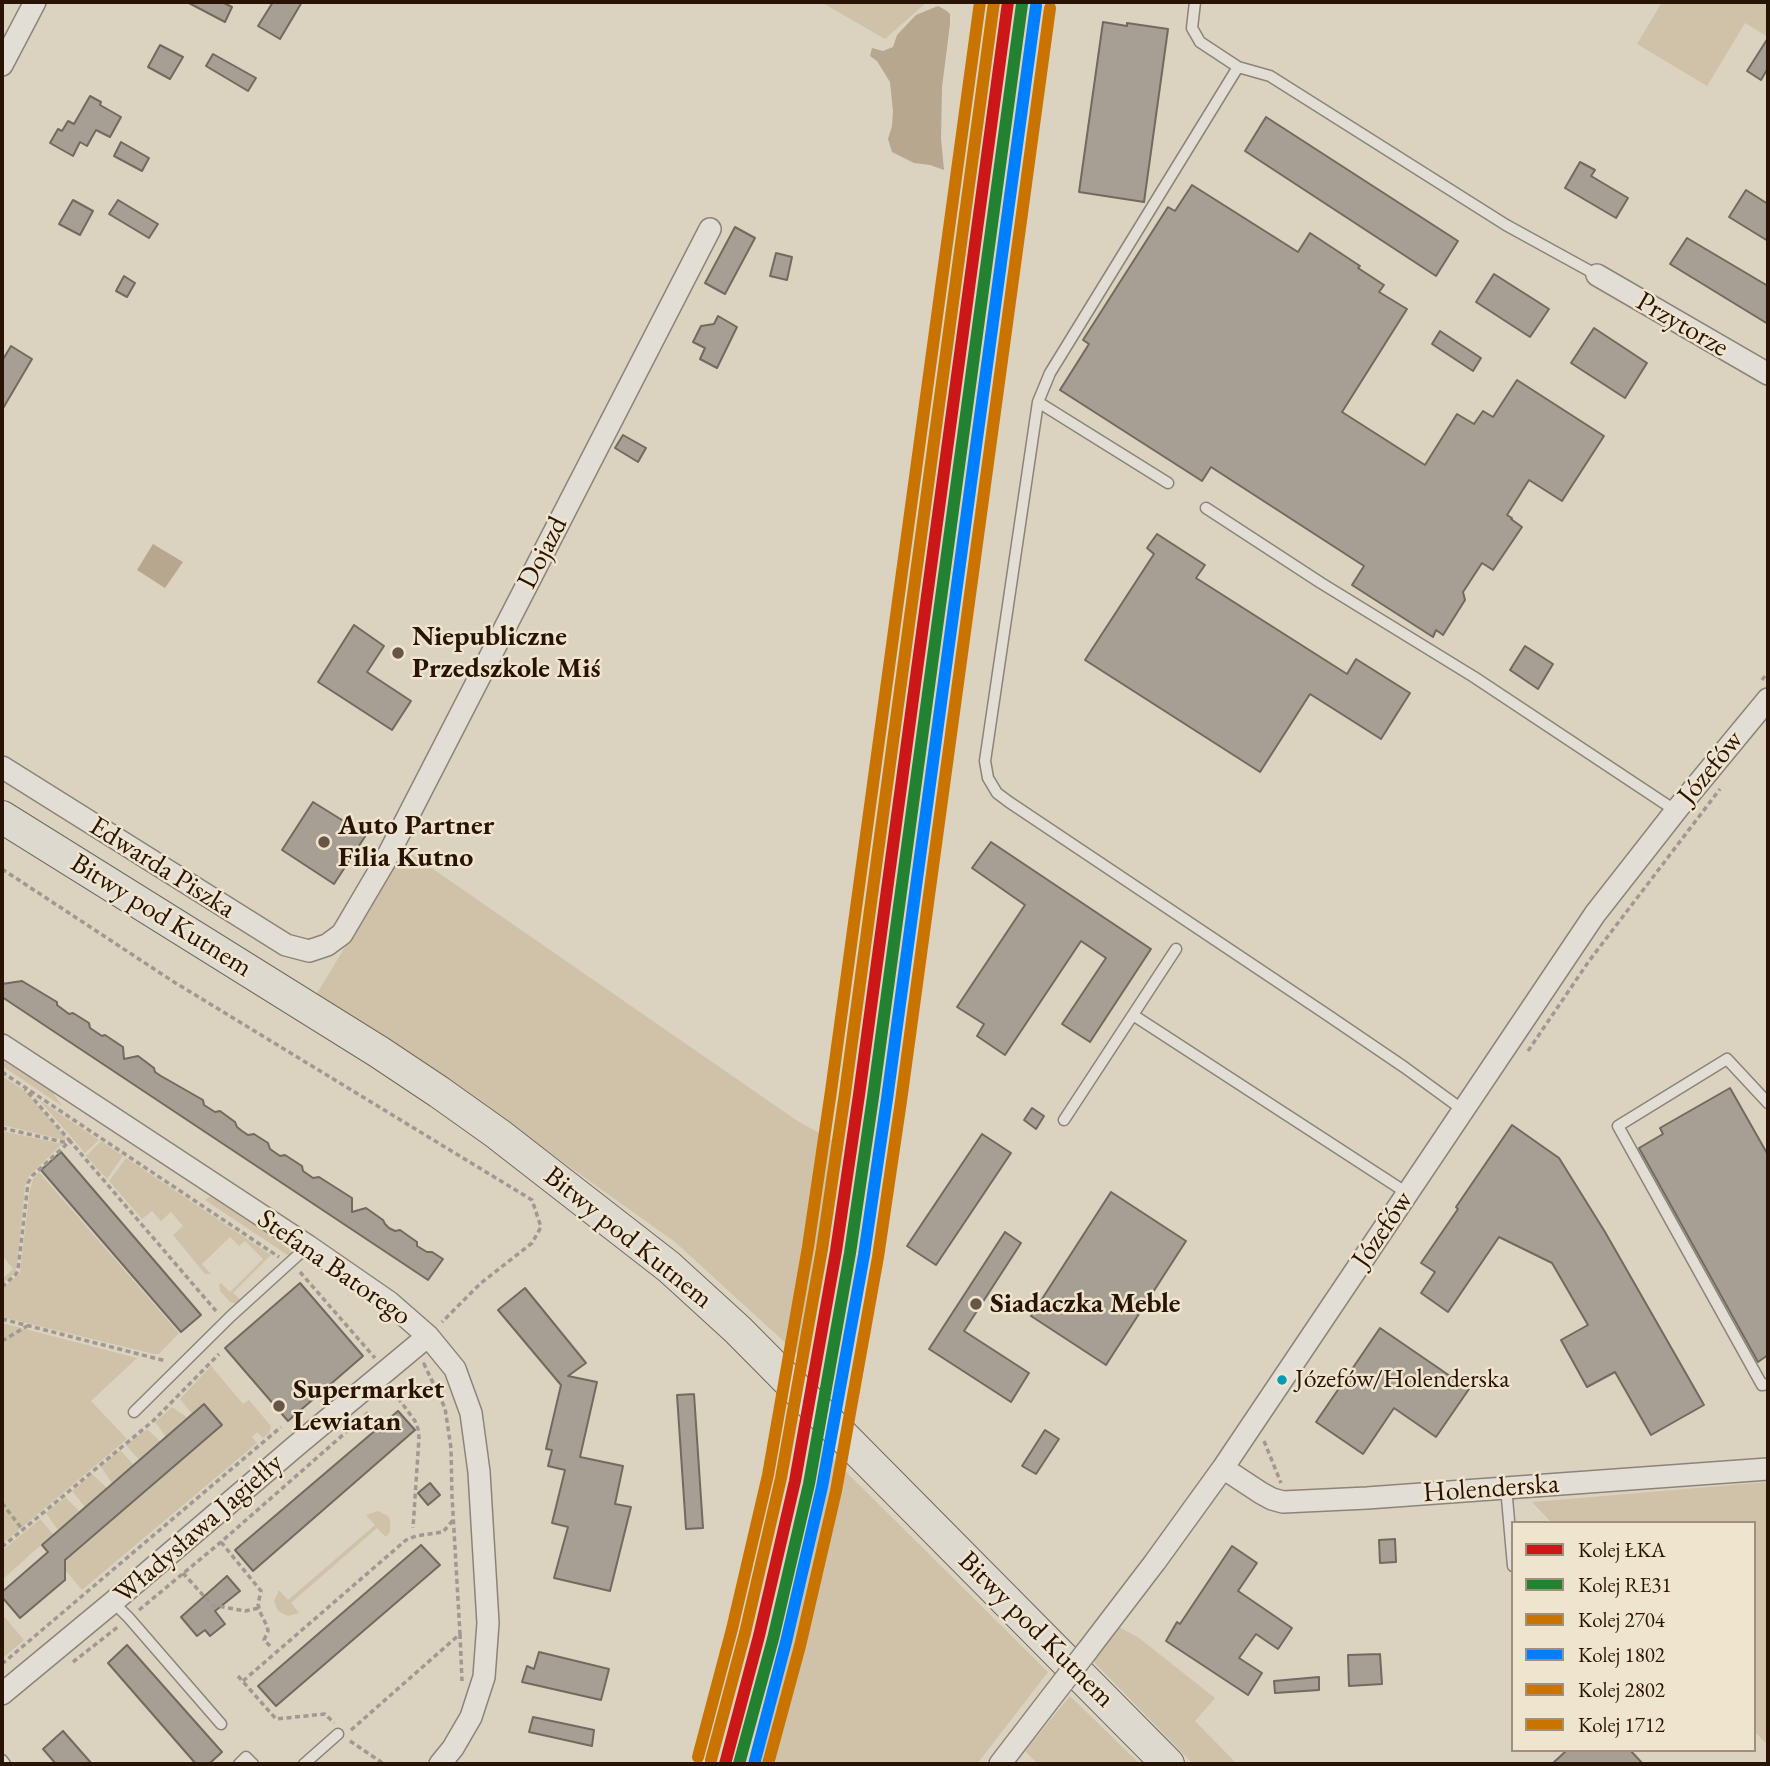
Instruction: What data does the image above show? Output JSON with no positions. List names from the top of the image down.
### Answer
{
  "streets": {
    "main road": ["Bitwy pod Kutnem"],
    "street": [
      "Przytorze",
      "Dojazd",
      "Józefów",
      "Edwarda Piszka",
      "Stefana Batorego",
      "Holenderska",
      "Władysława Jagiełły"
    ]
  },
  "crossings": [
    ["Dojazd", "Edwarda Piszka"],
    ["Józefów", "Holenderska"],
    ["Stefana Batorego", "Władysława Jagiełły"]
  ],
  "places": [
    "Niepubliczne Przedszkole Miś",
    "Auto Partner Filia Kutno",
    "Siadaczka Meble",
    "Józefów/Holenderska",
    "Supermarket Lewiatan"
  ],
  "lines": [
    "rail line ŁKA",
    "rail line 2704",
    "rail line 2802",
    "rail line RE31",
    "rail line 1802",
    "rail line 1712"
  ],
  "legend": [
    "Kolej ŁKA",
    "Kolej RE31",
    "Kolej 2704",
    "Kolej 1802",
    "Kolej 2802",
    "Kolej 1712"
  ]
}
